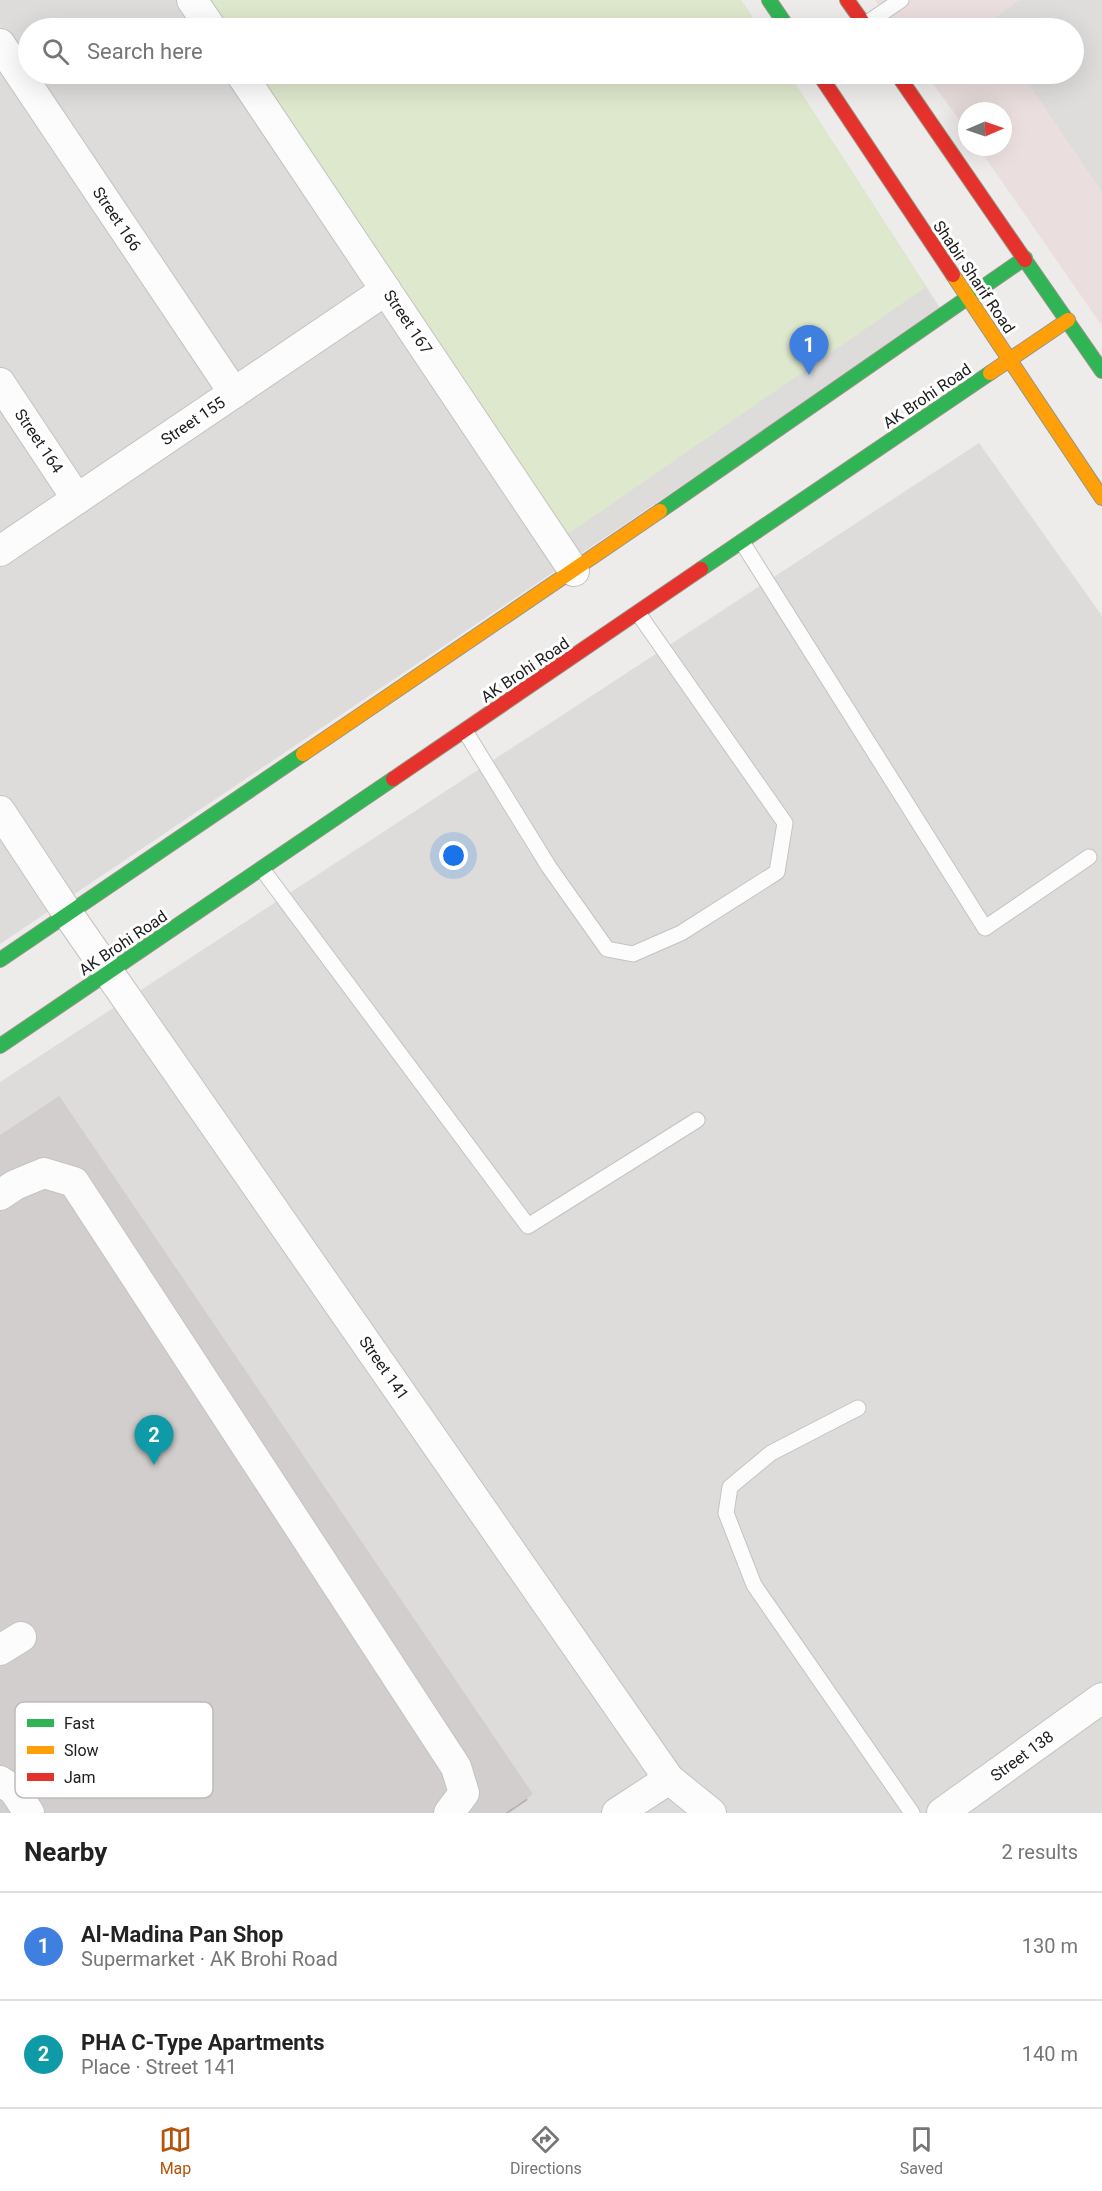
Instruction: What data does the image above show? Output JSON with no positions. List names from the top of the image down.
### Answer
{
  "streets": {
    "street": [
      "Street 166",
      "Shabir Sharif Road",
      "Street 167",
      "AK Brohi Road",
      "Street 155",
      "Street 164",
      "Street 141",
      "Street 138"
    ]
  },
  "crossings": [
    ["Street 166", "Street 155"],
    ["Shabir Sharif Road", "AK Brohi Road"],
    ["Street 167", "Street 155"],
    ["AK Brohi Road", "Street 141"],
    ["Street 155", "Street 164"]
  ],
  "legend": ["Fast", "Slow", "Jam"],
  "north": "right",
  "page": {
    "search": "Search here",
    "pins": ["1", "2"],
    "heading": ["Nearby", "2 results"],
    "list": [
      {
        "mark": "1",
        "name": "Al-Madina Pan Shop",
        "note": "Supermarket · AK Brohi Road",
        "value": "130 m"
      },
      {
        "mark": "2",
        "name": "PHA C-Type Apartments",
        "note": "Place · Street 141",
        "value": "140 m"
      }
    ],
    "nav": ["Map", "Directions", "Saved"]
  }
}
